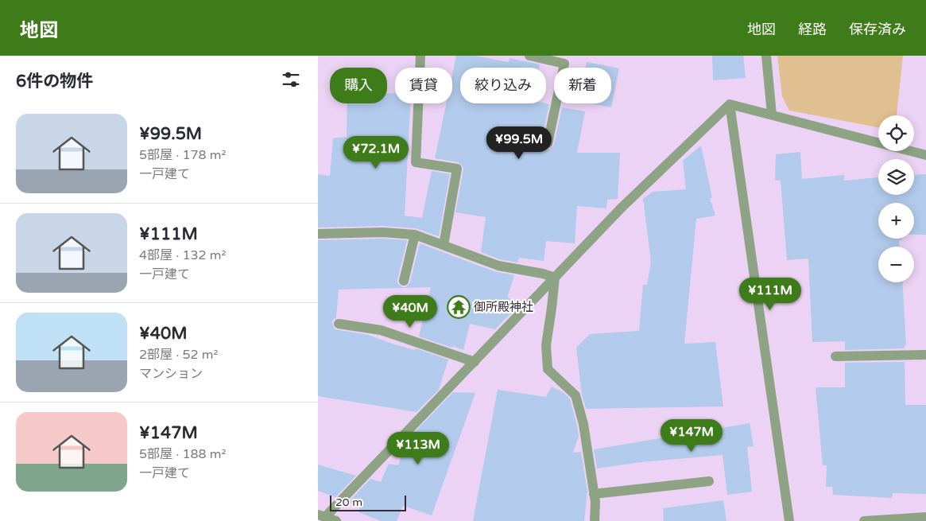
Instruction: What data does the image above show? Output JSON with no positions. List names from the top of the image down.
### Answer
{
  "places": {
    "temple": ["御所殿神社"]
  },
  "scale_bar": "20 m",
  "page": {
    "header": "地図",
    "nav": ["地図", "経路", "保存済み"],
    "heading": "6件の物件",
    "chip": [
      "購入",
      "賃貸",
      "絞り込み",
      "新着"
    ],
    "list": [
      {
        "name": "¥99.5M",
        "note": "5部屋 · 178 m² · 一戸建て"
      },
      {
        "name": "¥111M",
        "note": "4部屋 · 132 m² · 一戸建て"
      },
      {
        "name": "¥40M",
        "note": "2部屋 · 52 m² · マンション"
      },
      {
        "name": "¥147M",
        "note": "5部屋 · 188 m² · 一戸建て"
      }
    ],
    "map_buttons": ["+", "−"],
    "price": [
      "¥99.5M",
      "¥72.1M",
      "¥111M",
      "¥40M",
      "¥147M",
      "¥113M"
    ],
    "scale": "20 m"
  }
}
